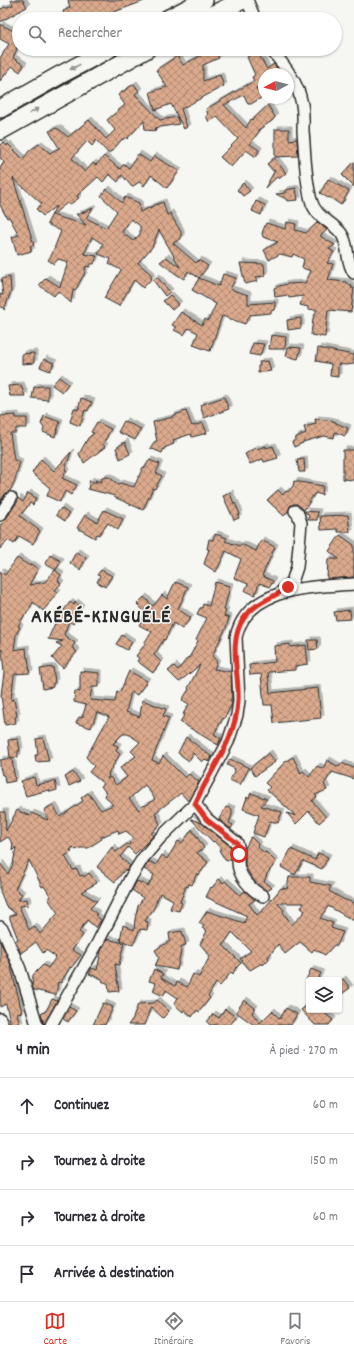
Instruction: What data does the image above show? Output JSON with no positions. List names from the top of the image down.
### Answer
{
  "districts": ["AKÉBÉ-KINGUÉLÉ"],
  "north": "left",
  "page": {
    "search": "Rechercher",
    "heading": ["4 min", "À pied · 270 m"],
    "list": [
      ["Continuez", "60 m"],
      ["Tournez à droite", "150 m"],
      ["Tournez à droite", "60 m"],
      "Arrivée à destination"
    ],
    "nav": ["Carte", "Itinéraire", "Favoris"]
  }
}
